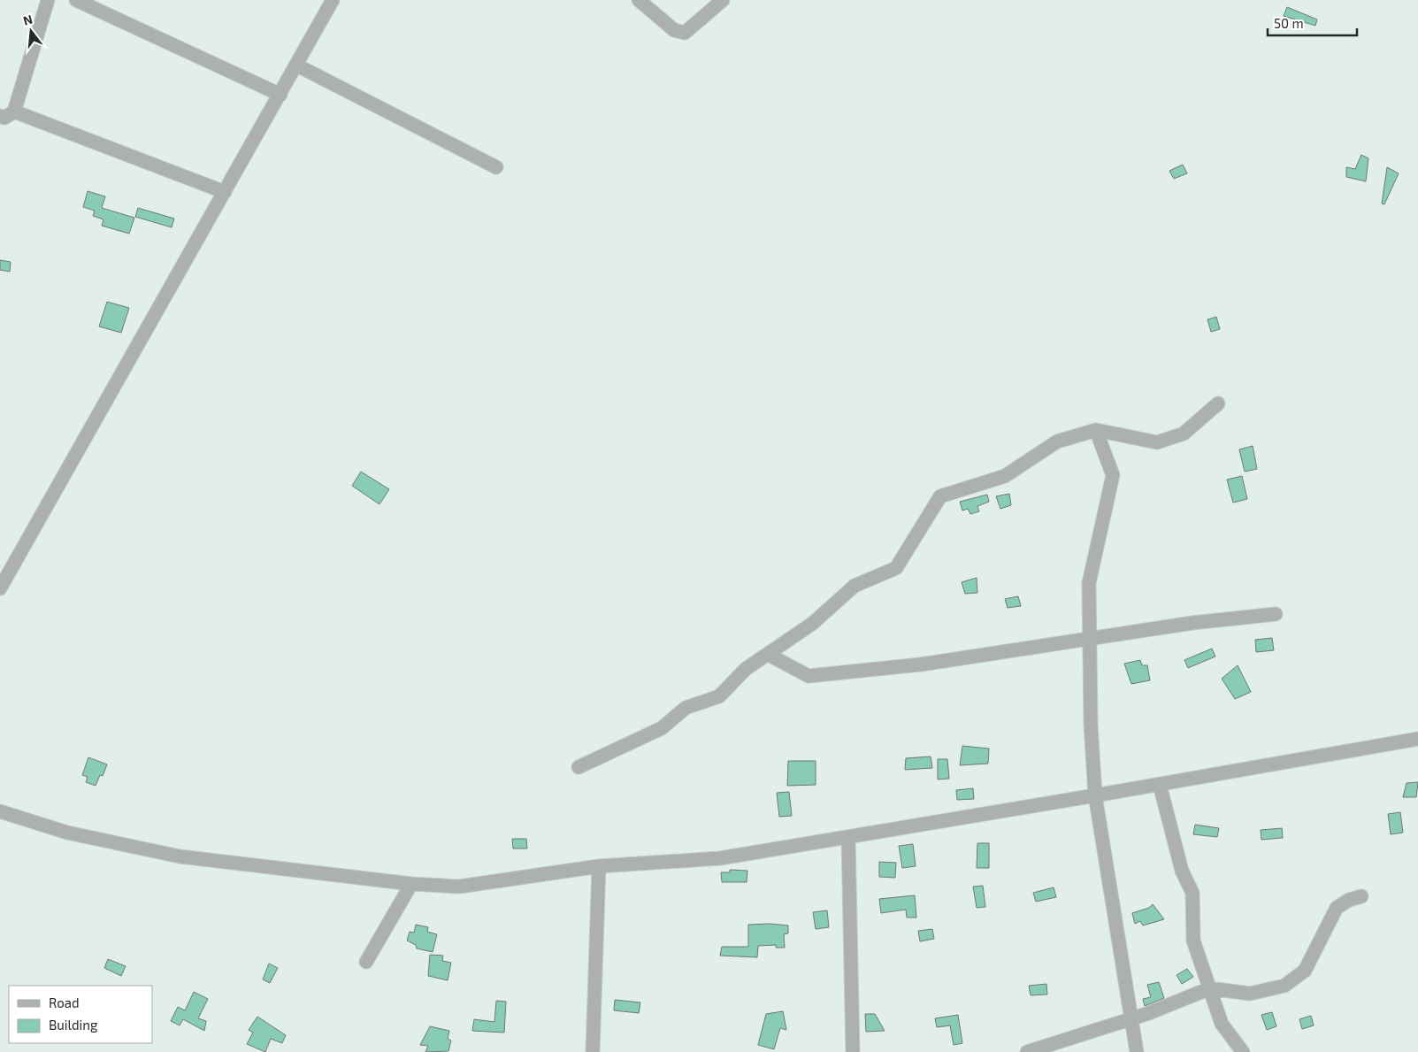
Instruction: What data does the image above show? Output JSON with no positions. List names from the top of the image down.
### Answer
{
  "legend": ["Road", "Building"],
  "scale_bar": "50 m",
  "north": "top"
}
